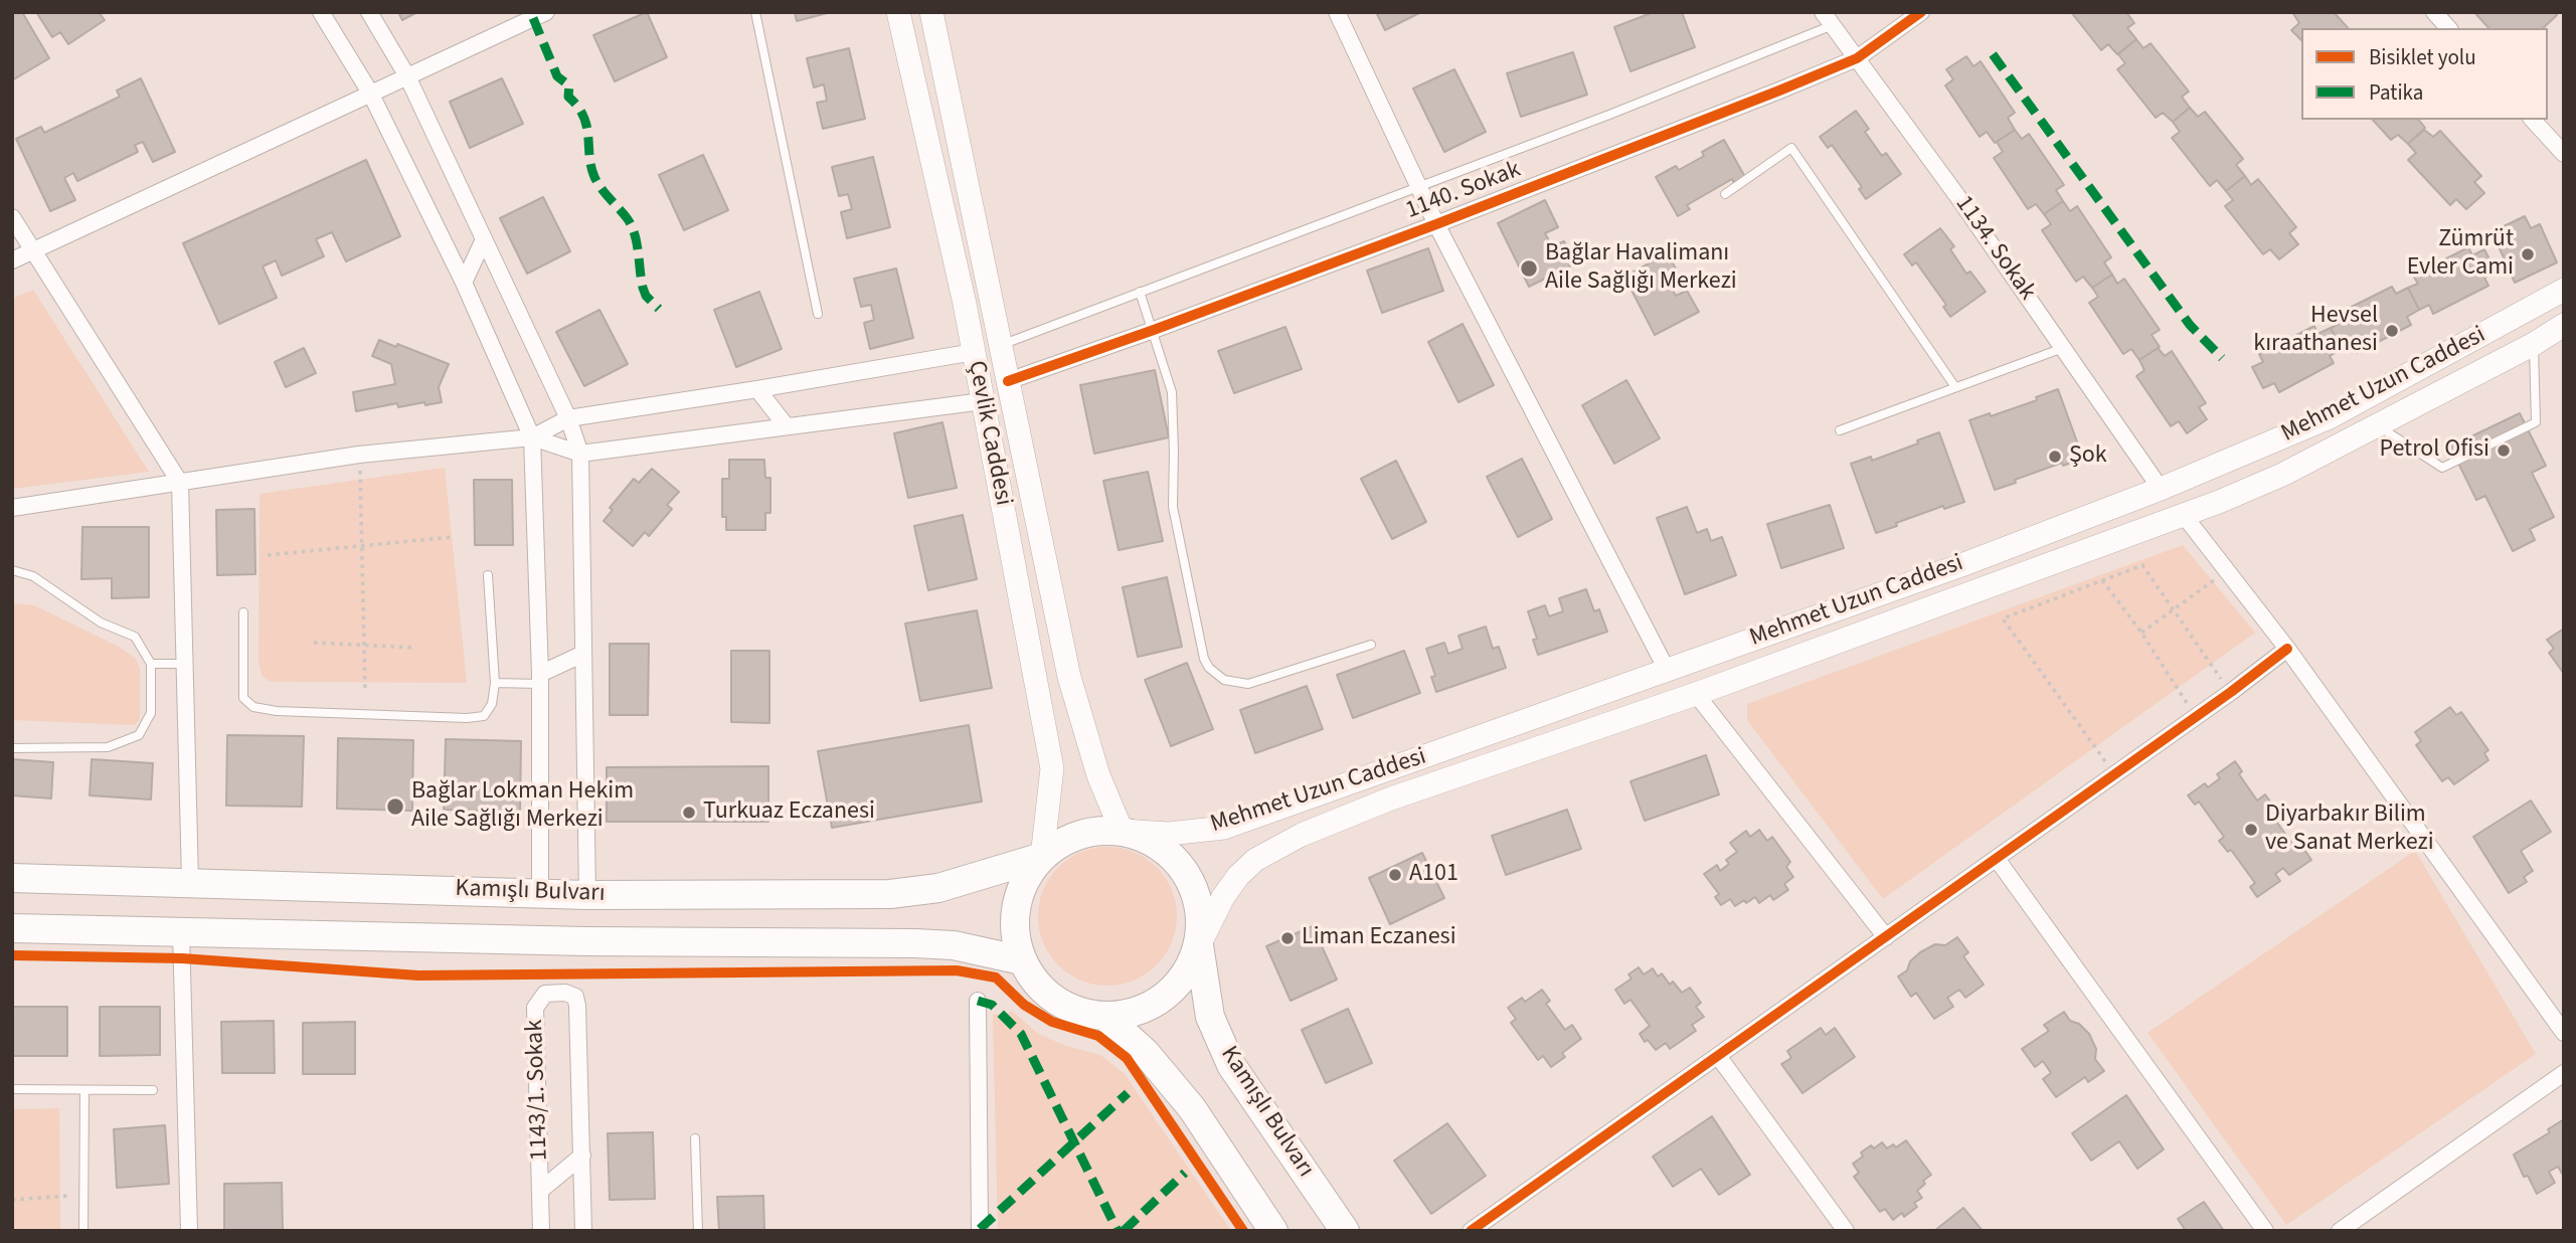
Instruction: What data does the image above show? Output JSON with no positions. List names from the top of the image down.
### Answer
{
  "streets": {
    "highway": ["Kamışlı Bulvarı"],
    "main road": ["Mehmet Uzun Caddesi", "Çevlik Caddesi"],
    "street": ["1140. Sokak", "1134. Sokak", "1143/1. Sokak"]
  },
  "crossings": [
    ["1140. Sokak", "1134. Sokak"],
    ["1140. Sokak", "Çevlik Caddesi"],
    ["1134. Sokak", "Mehmet Uzun Caddesi"],
    ["Mehmet Uzun Caddesi", "Çevlik Caddesi"],
    ["Mehmet Uzun Caddesi", "Kamışlı Bulvarı"],
    ["Çevlik Caddesi", "Kamışlı Bulvarı"]
  ],
  "places": [
    "Zümrüt Evler Cami",
    "Bağlar Havalimanı Aile Sağlığı Merkezi",
    "Hevsel kıraathanesi",
    "Petrol Ofisi",
    "Şok",
    "Bağlar Lokman Hekim Aile Sağlığı Merkezi",
    "Turkuaz Eczanesi",
    "Diyarbakır Bilim ve Sanat Merkezi",
    "A101",
    "Liman Eczanesi"
  ],
  "legend": ["Bisiklet yolu", "Patika"]
}
